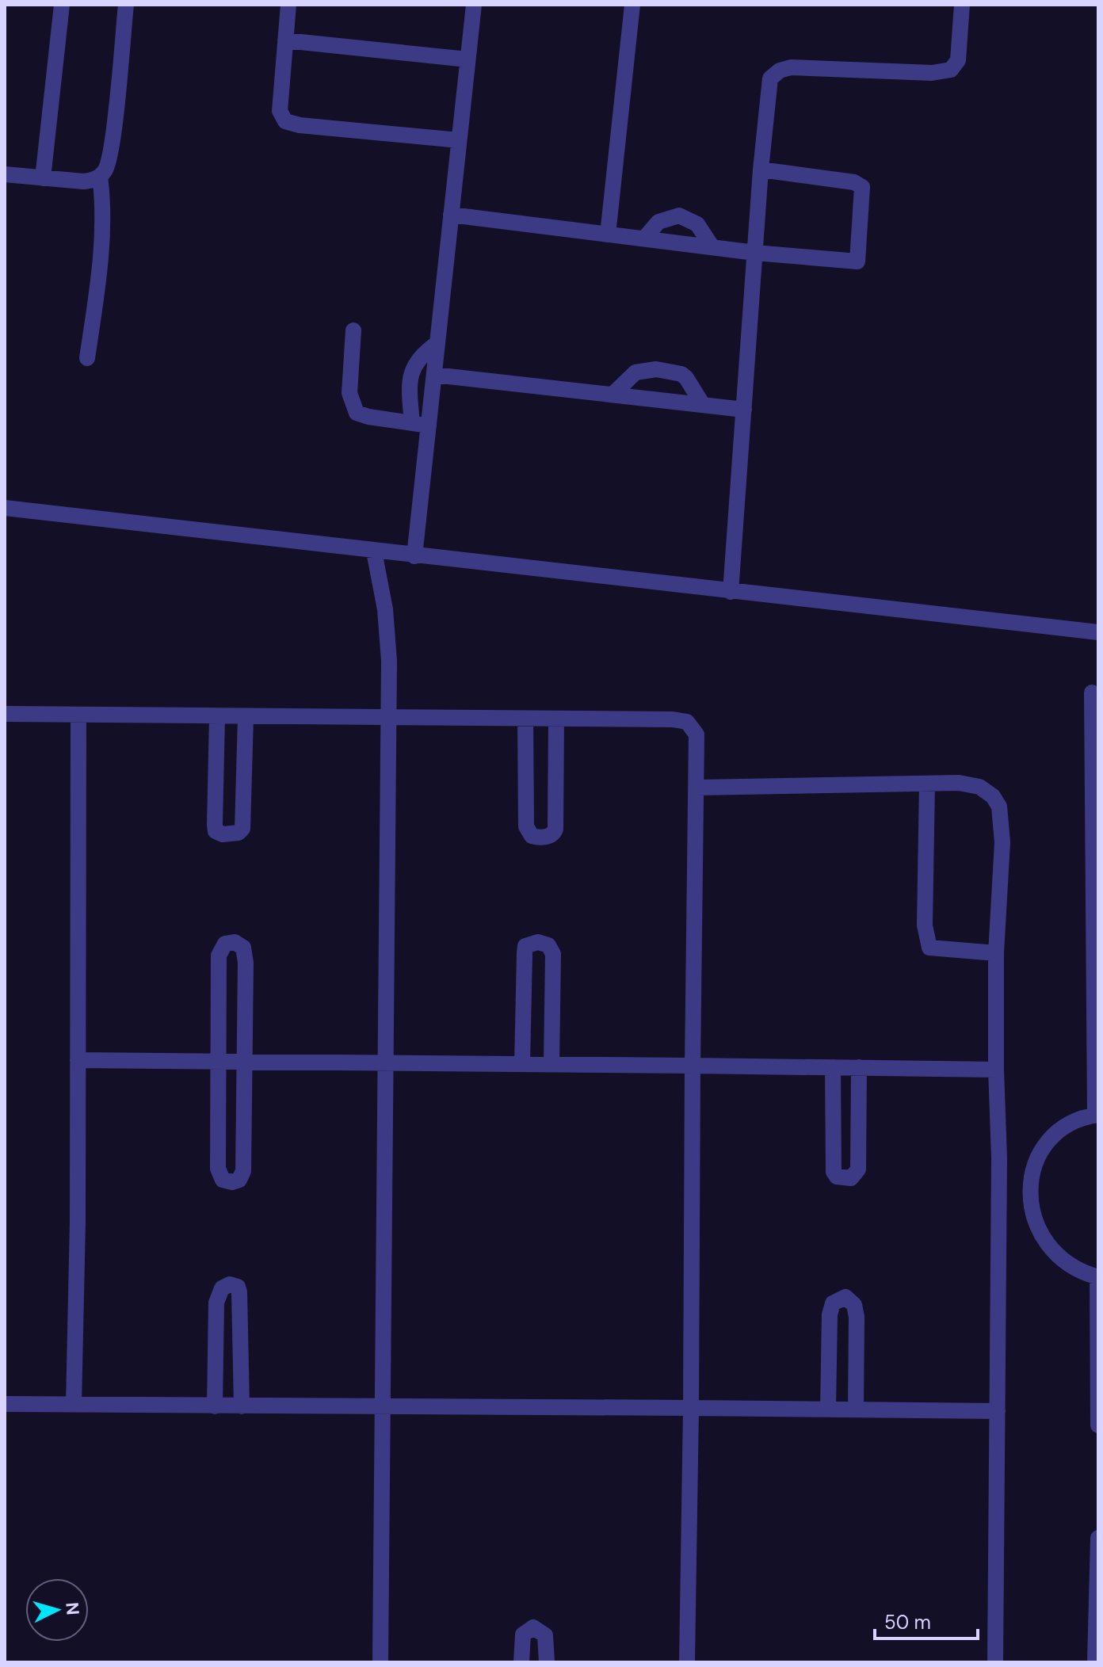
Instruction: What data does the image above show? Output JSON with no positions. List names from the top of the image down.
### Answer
{
  "scale_bar": "50 m",
  "north": "right"
}
